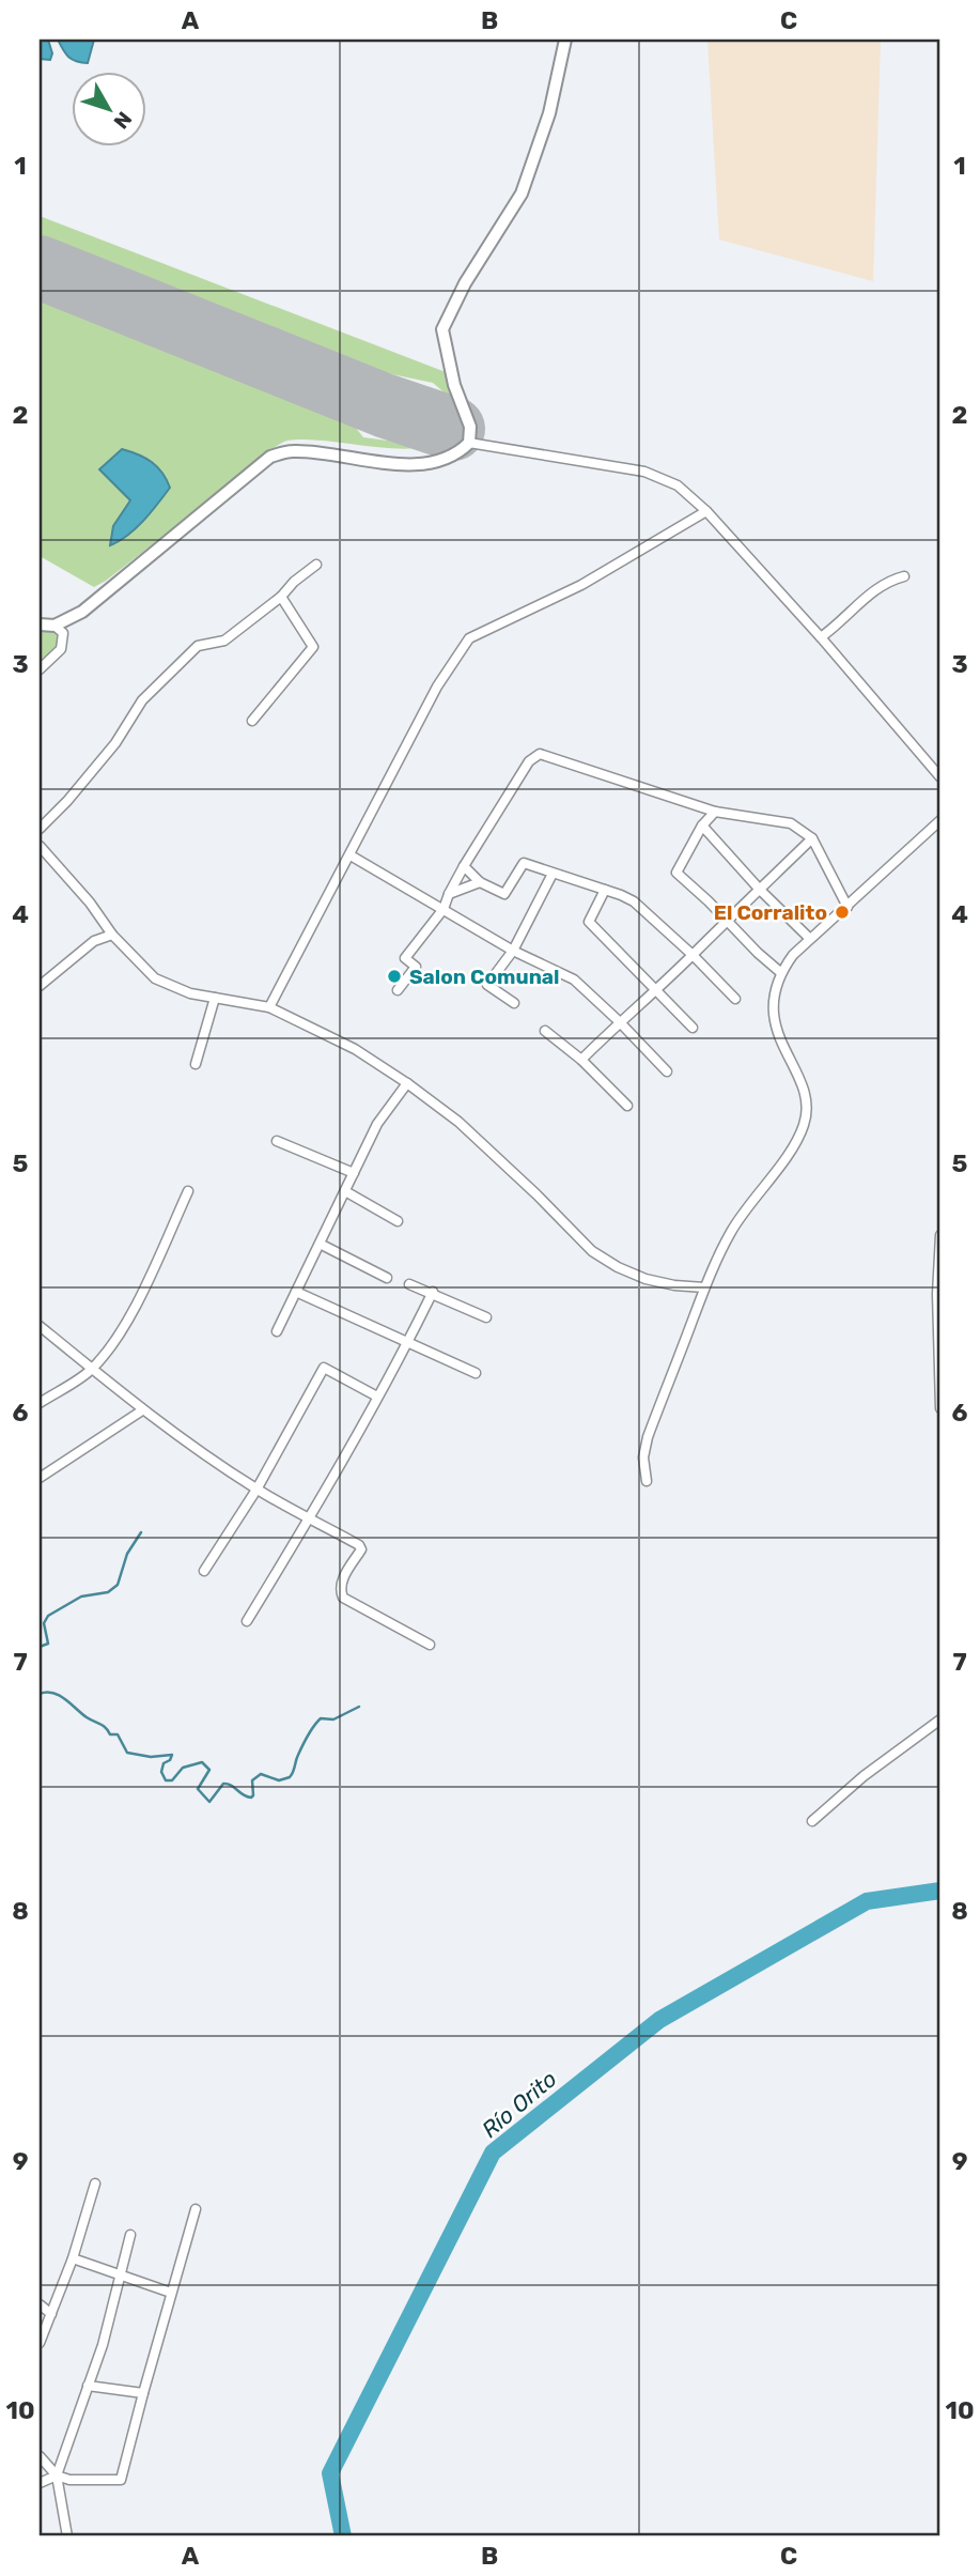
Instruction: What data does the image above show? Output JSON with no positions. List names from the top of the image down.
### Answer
{
  "water": ["Río Orito"],
  "places": ["El Corralito", "Salon Comunal"],
  "north": "bottom right",
  "grid": {
    "columns": ["A", "B", "C"],
    "rows": [
      "1",
      "2",
      "3",
      "4",
      "5",
      "6",
      "7",
      "8",
      "9",
      "10"
    ]
  }
}
